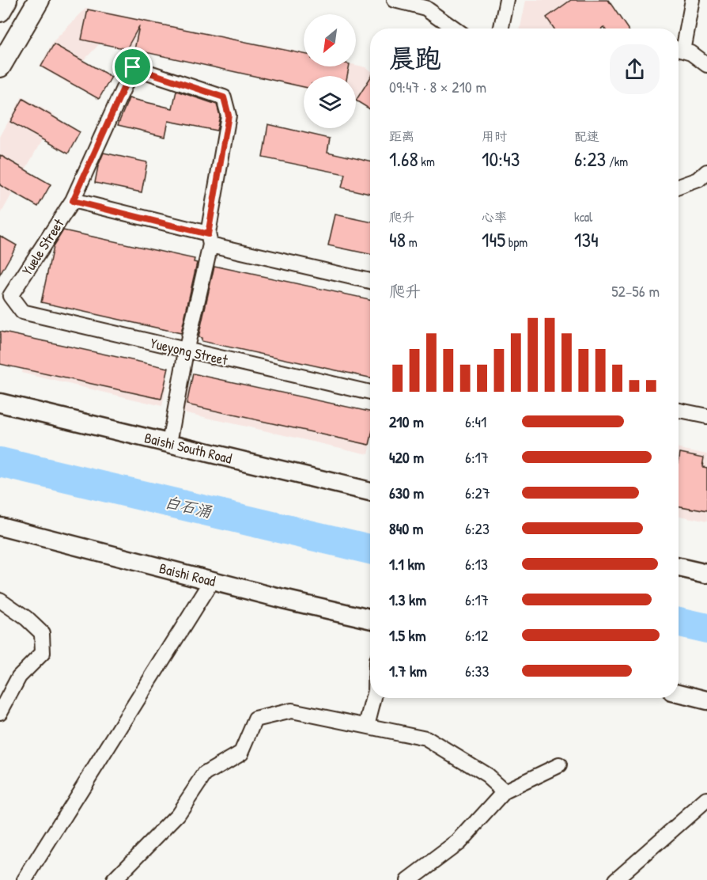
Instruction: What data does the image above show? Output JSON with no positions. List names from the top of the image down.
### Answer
{
  "streets": {
    "street": [
      "Yuele Street",
      "Yueyong Street",
      "Baishi South Road",
      "Baishi Road"
    ]
  },
  "crossings": [
    ["Yuele Street", "Yueyong Street"]
  ],
  "water": ["白石涌"],
  "north": "bottom left",
  "page": {
    "heading": ["晨跑", "09:47 · 8 × 210 m"],
    "stats": [
      ["距离", "1.68 km"],
      ["用时", "10:43"],
      ["配速", "6:23 /km"],
      ["爬升", "48 m"],
      ["心率", "145 bpm"],
      ["kcal", "134"]
    ],
    "chart": ["爬升", "52–56 m"],
    "list": [
      {
        "name": "210 m",
        "note": "6:41"
      },
      {
        "name": "420 m",
        "note": "6:17"
      },
      {
        "name": "630 m",
        "note": "6:27"
      },
      {
        "name": "840 m",
        "note": "6:23"
      },
      {
        "name": "1.1 km",
        "note": "6:13"
      },
      {
        "name": "1.3 km",
        "note": "6:17"
      },
      {
        "name": "1.5 km",
        "note": "6:12"
      },
      {
        "name": "1.7 km",
        "note": "6:33"
      }
    ]
  }
}
